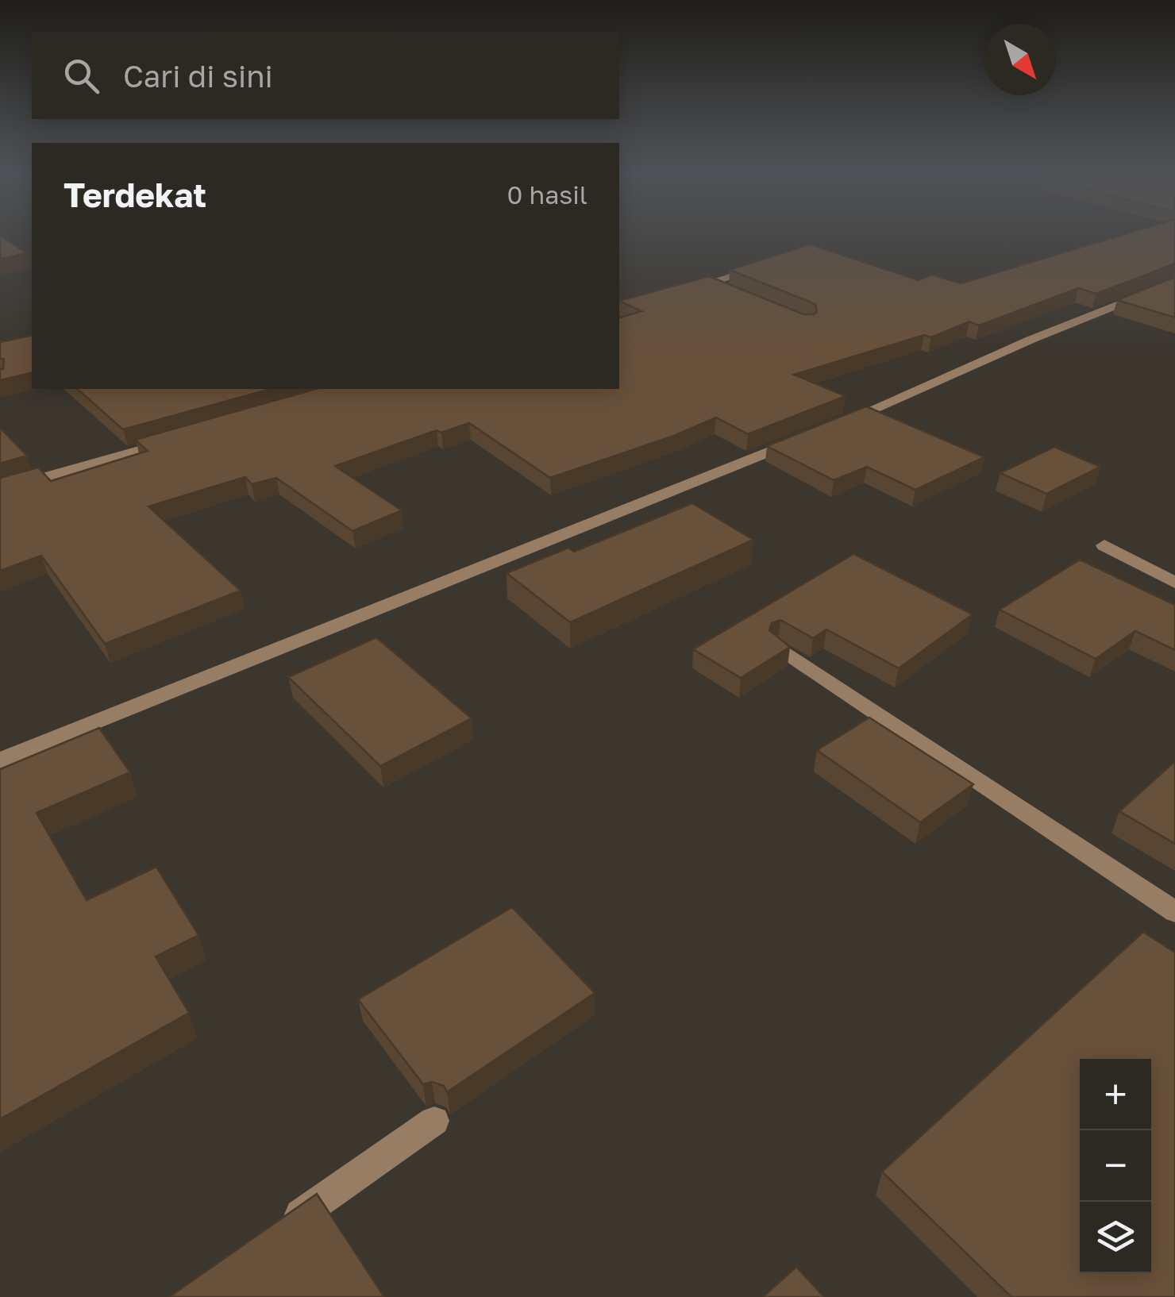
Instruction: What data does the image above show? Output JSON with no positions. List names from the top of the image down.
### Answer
{
  "north": "bottom right",
  "page": {
    "search": "Cari di sini",
    "heading": ["Terdekat", "0 hasil"],
    "map_buttons": ["+", "−"]
  }
}
